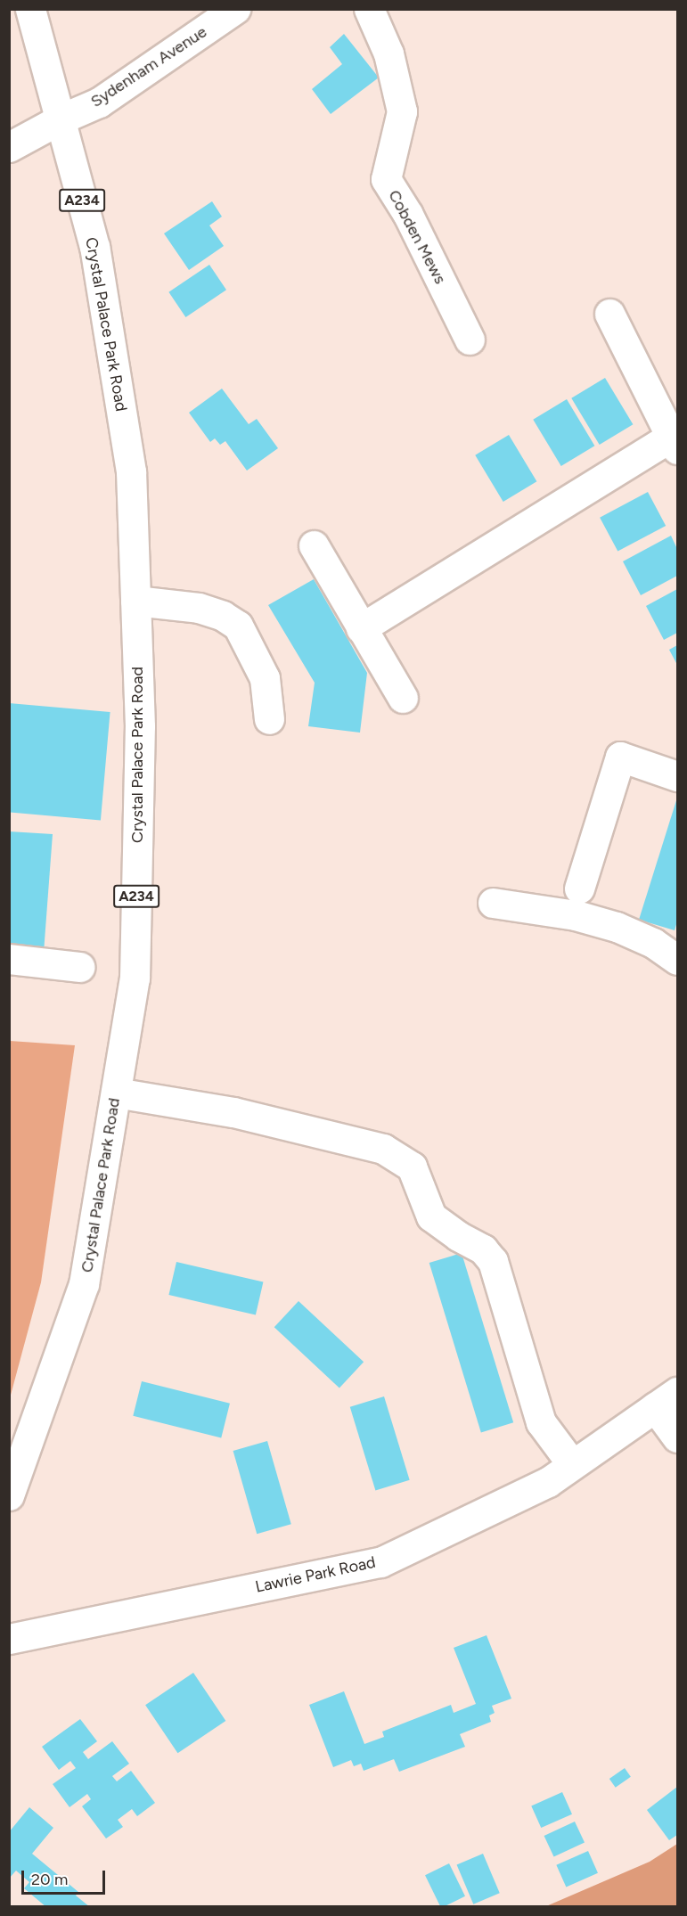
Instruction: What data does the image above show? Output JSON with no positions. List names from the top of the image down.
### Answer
{
  "streets": {
    "street": [
      "Sydenham Avenue",
      "A234",
      "Cobden Mews",
      "Crystal Palace Park Road",
      "Lawrie Park Road"
    ]
  },
  "crossings": [
    ["Sydenham Avenue", "Crystal Palace Park Road"]
  ],
  "scale_bar": "20 m"
}
